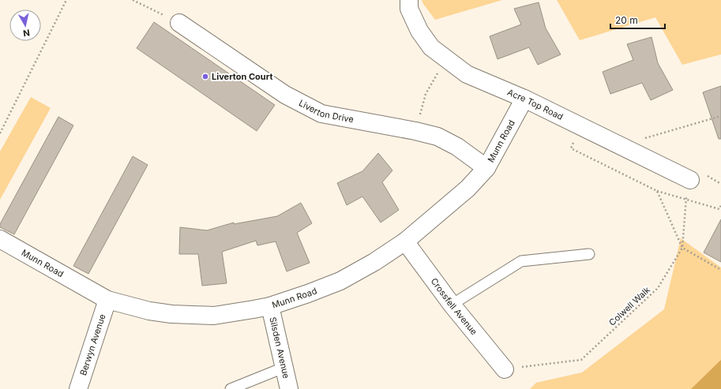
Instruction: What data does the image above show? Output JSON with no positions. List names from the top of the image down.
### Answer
{
  "streets": {
    "street": [
      "Acre Top Road",
      "Liverton Drive",
      "Munn Road",
      "Crossfell Avenue",
      "Berwyn Avenue",
      "Silsden Avenue"
    ],
    "path": ["Colwell Walk"]
  },
  "crossings": [
    ["Acre Top Road", "Munn Road"],
    ["Acre Top Road", "Colwell Walk"],
    ["Liverton Drive", "Munn Road"],
    ["Munn Road", "Crossfell Avenue"],
    ["Munn Road", "Berwyn Avenue"],
    ["Munn Road", "Silsden Avenue"],
    ["Crossfell Avenue", "Colwell Walk"]
  ],
  "places": ["Liverton Court"],
  "scale_bar": "20 m",
  "north": "bottom"
}
